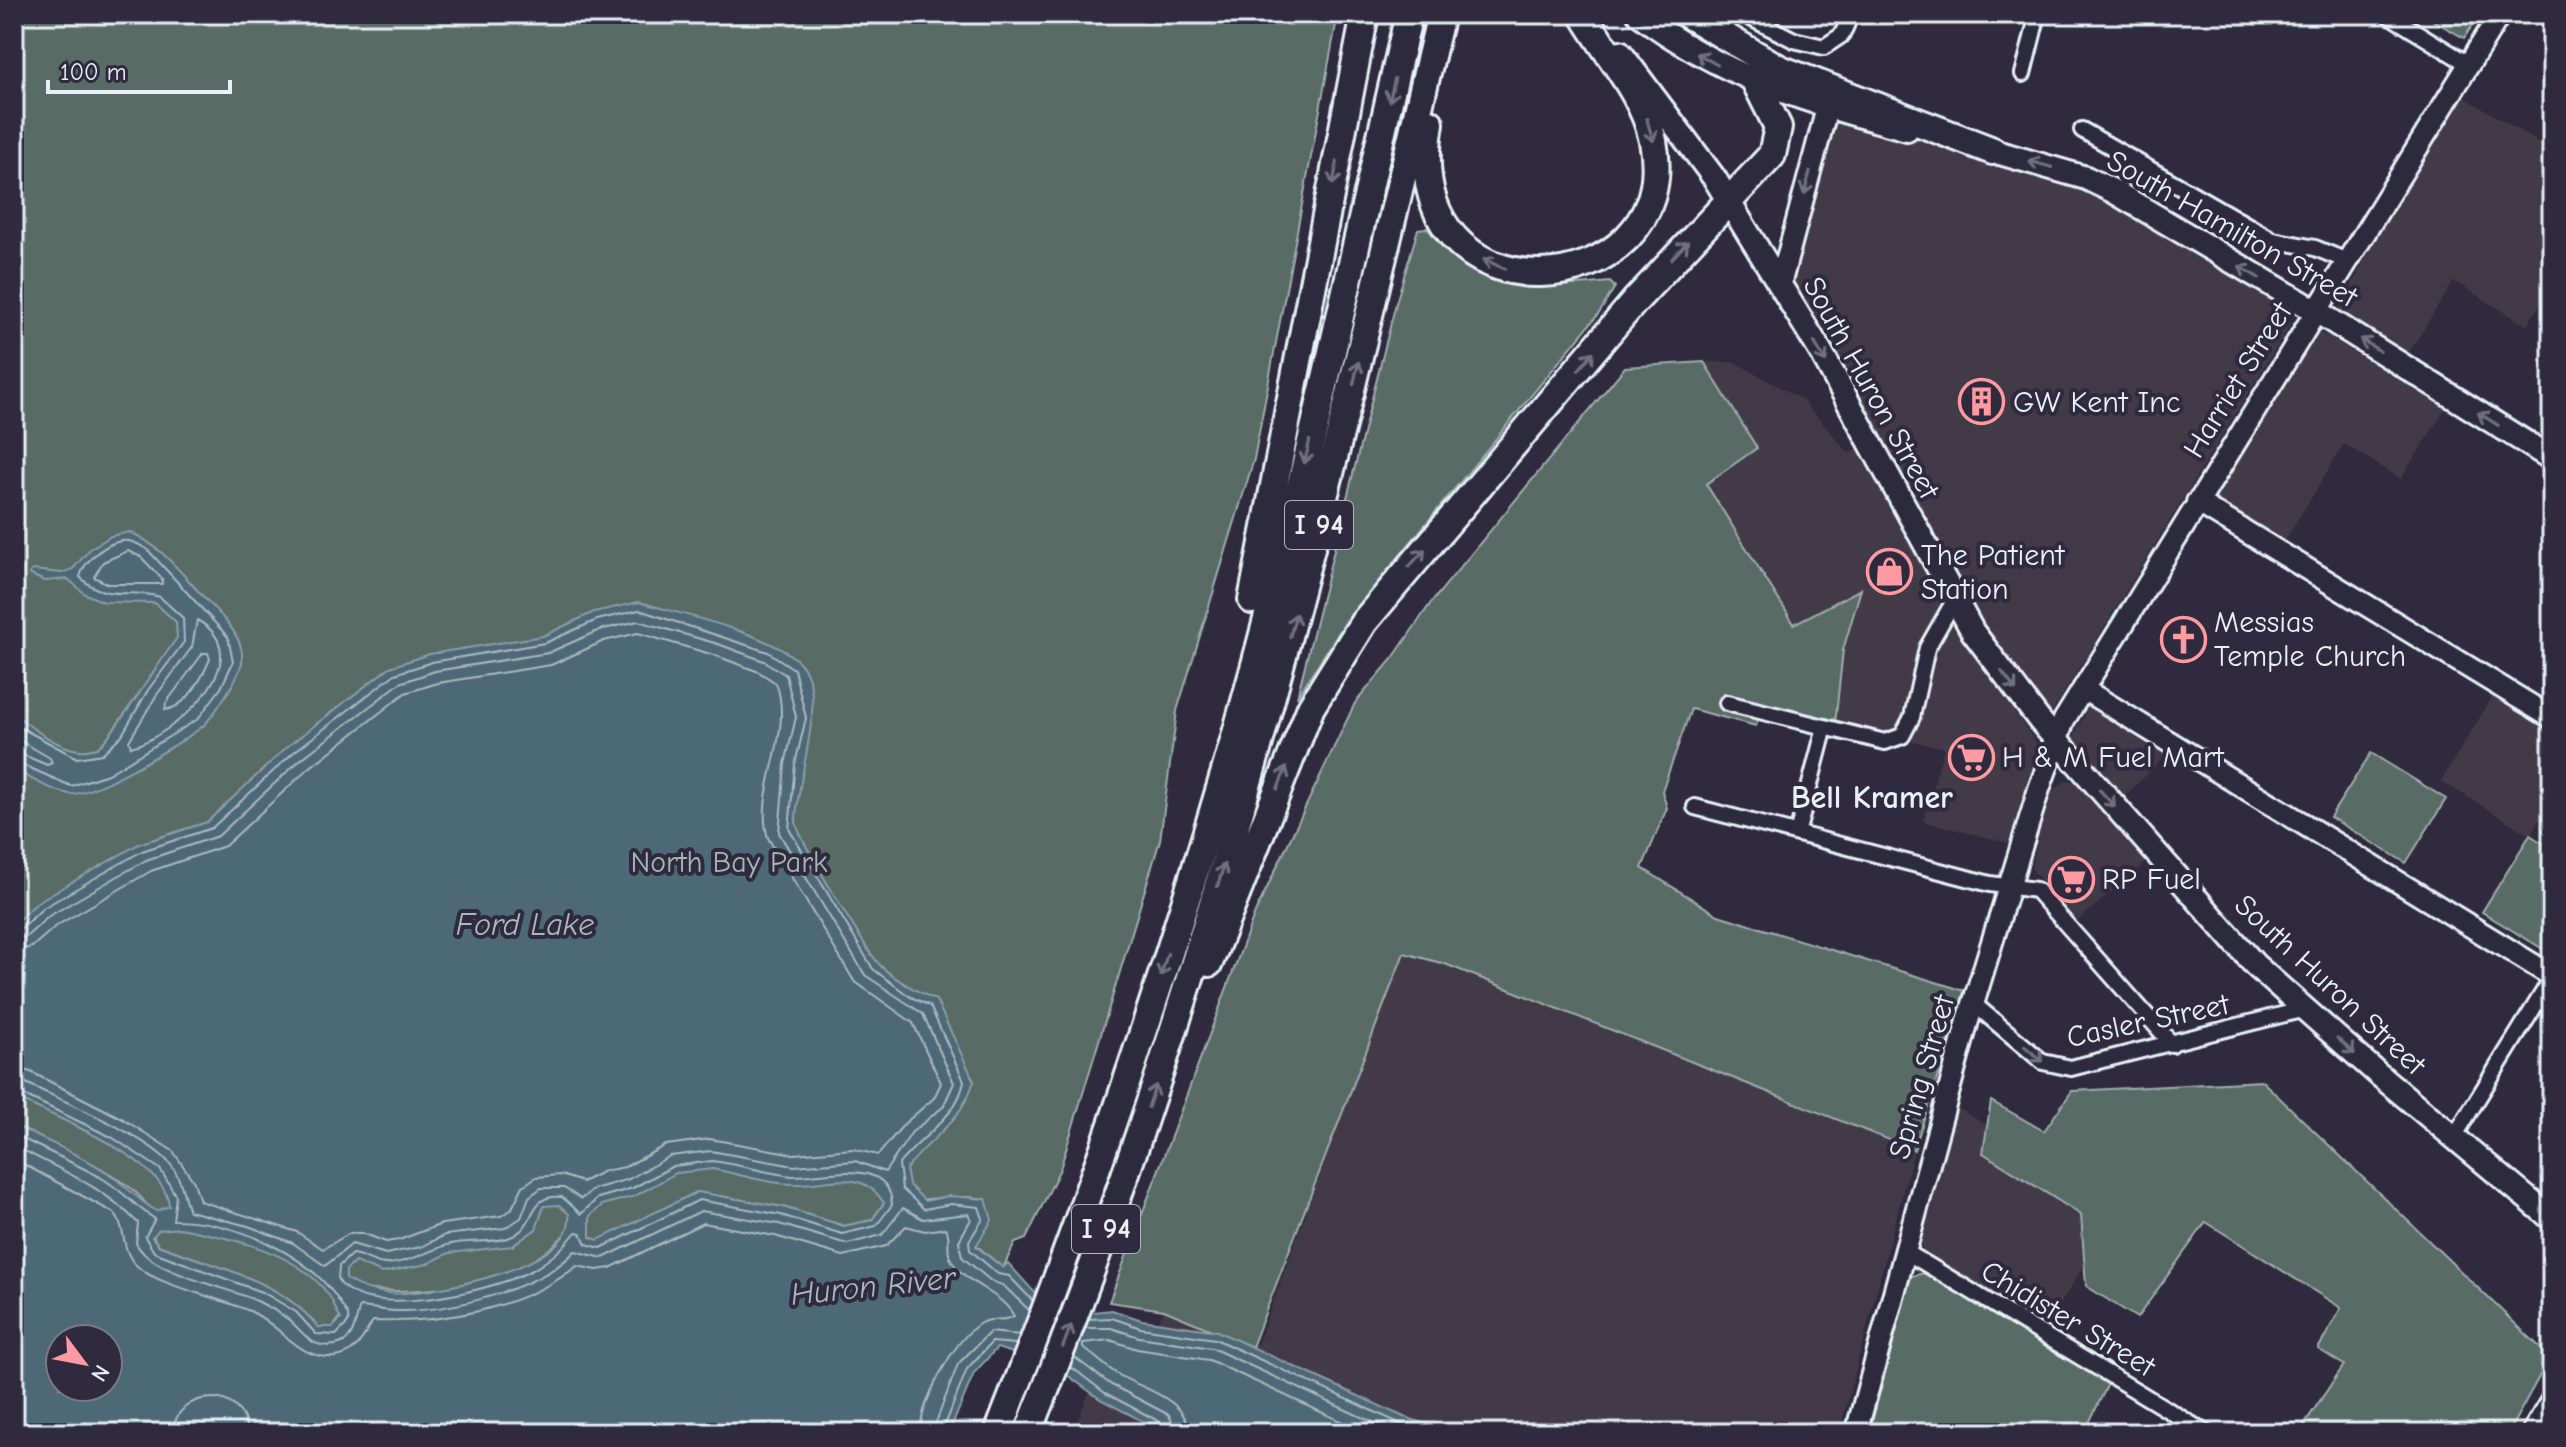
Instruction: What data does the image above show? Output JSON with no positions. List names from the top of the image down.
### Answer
{
  "streets": {
    "highway": ["I 94"],
    "main road": ["South Hamilton Street", "South Huron Street"],
    "street": [
      "Harriet Street",
      "Casler Street",
      "Spring Street",
      "Chidister Street"
    ]
  },
  "crossings": [
    ["South Hamilton Street", "Harriet Street"],
    ["Harriet Street", "South Huron Street"],
    ["Harriet Street", "Spring Street"],
    ["South Huron Street", "Casler Street"],
    ["South Huron Street", "Spring Street"],
    ["Casler Street", "Spring Street"],
    ["Spring Street", "Chidister Street"]
  ],
  "one_way": ["South Hamilton Street", "South Huron Street", "Casler Street"],
  "districts": ["Bell Kramer"],
  "water": ["Ford Lake", "Huron River"],
  "parks": ["North Bay Park"],
  "places": {
    "building": ["GW Kent Inc"],
    "shop": ["The Patient Station"],
    "church": ["Messias Temple Church"],
    "supermarket": ["H & M Fuel Mart", "RP Fuel"]
  },
  "scale_bar": "100 m",
  "north": "bottom right"
}
